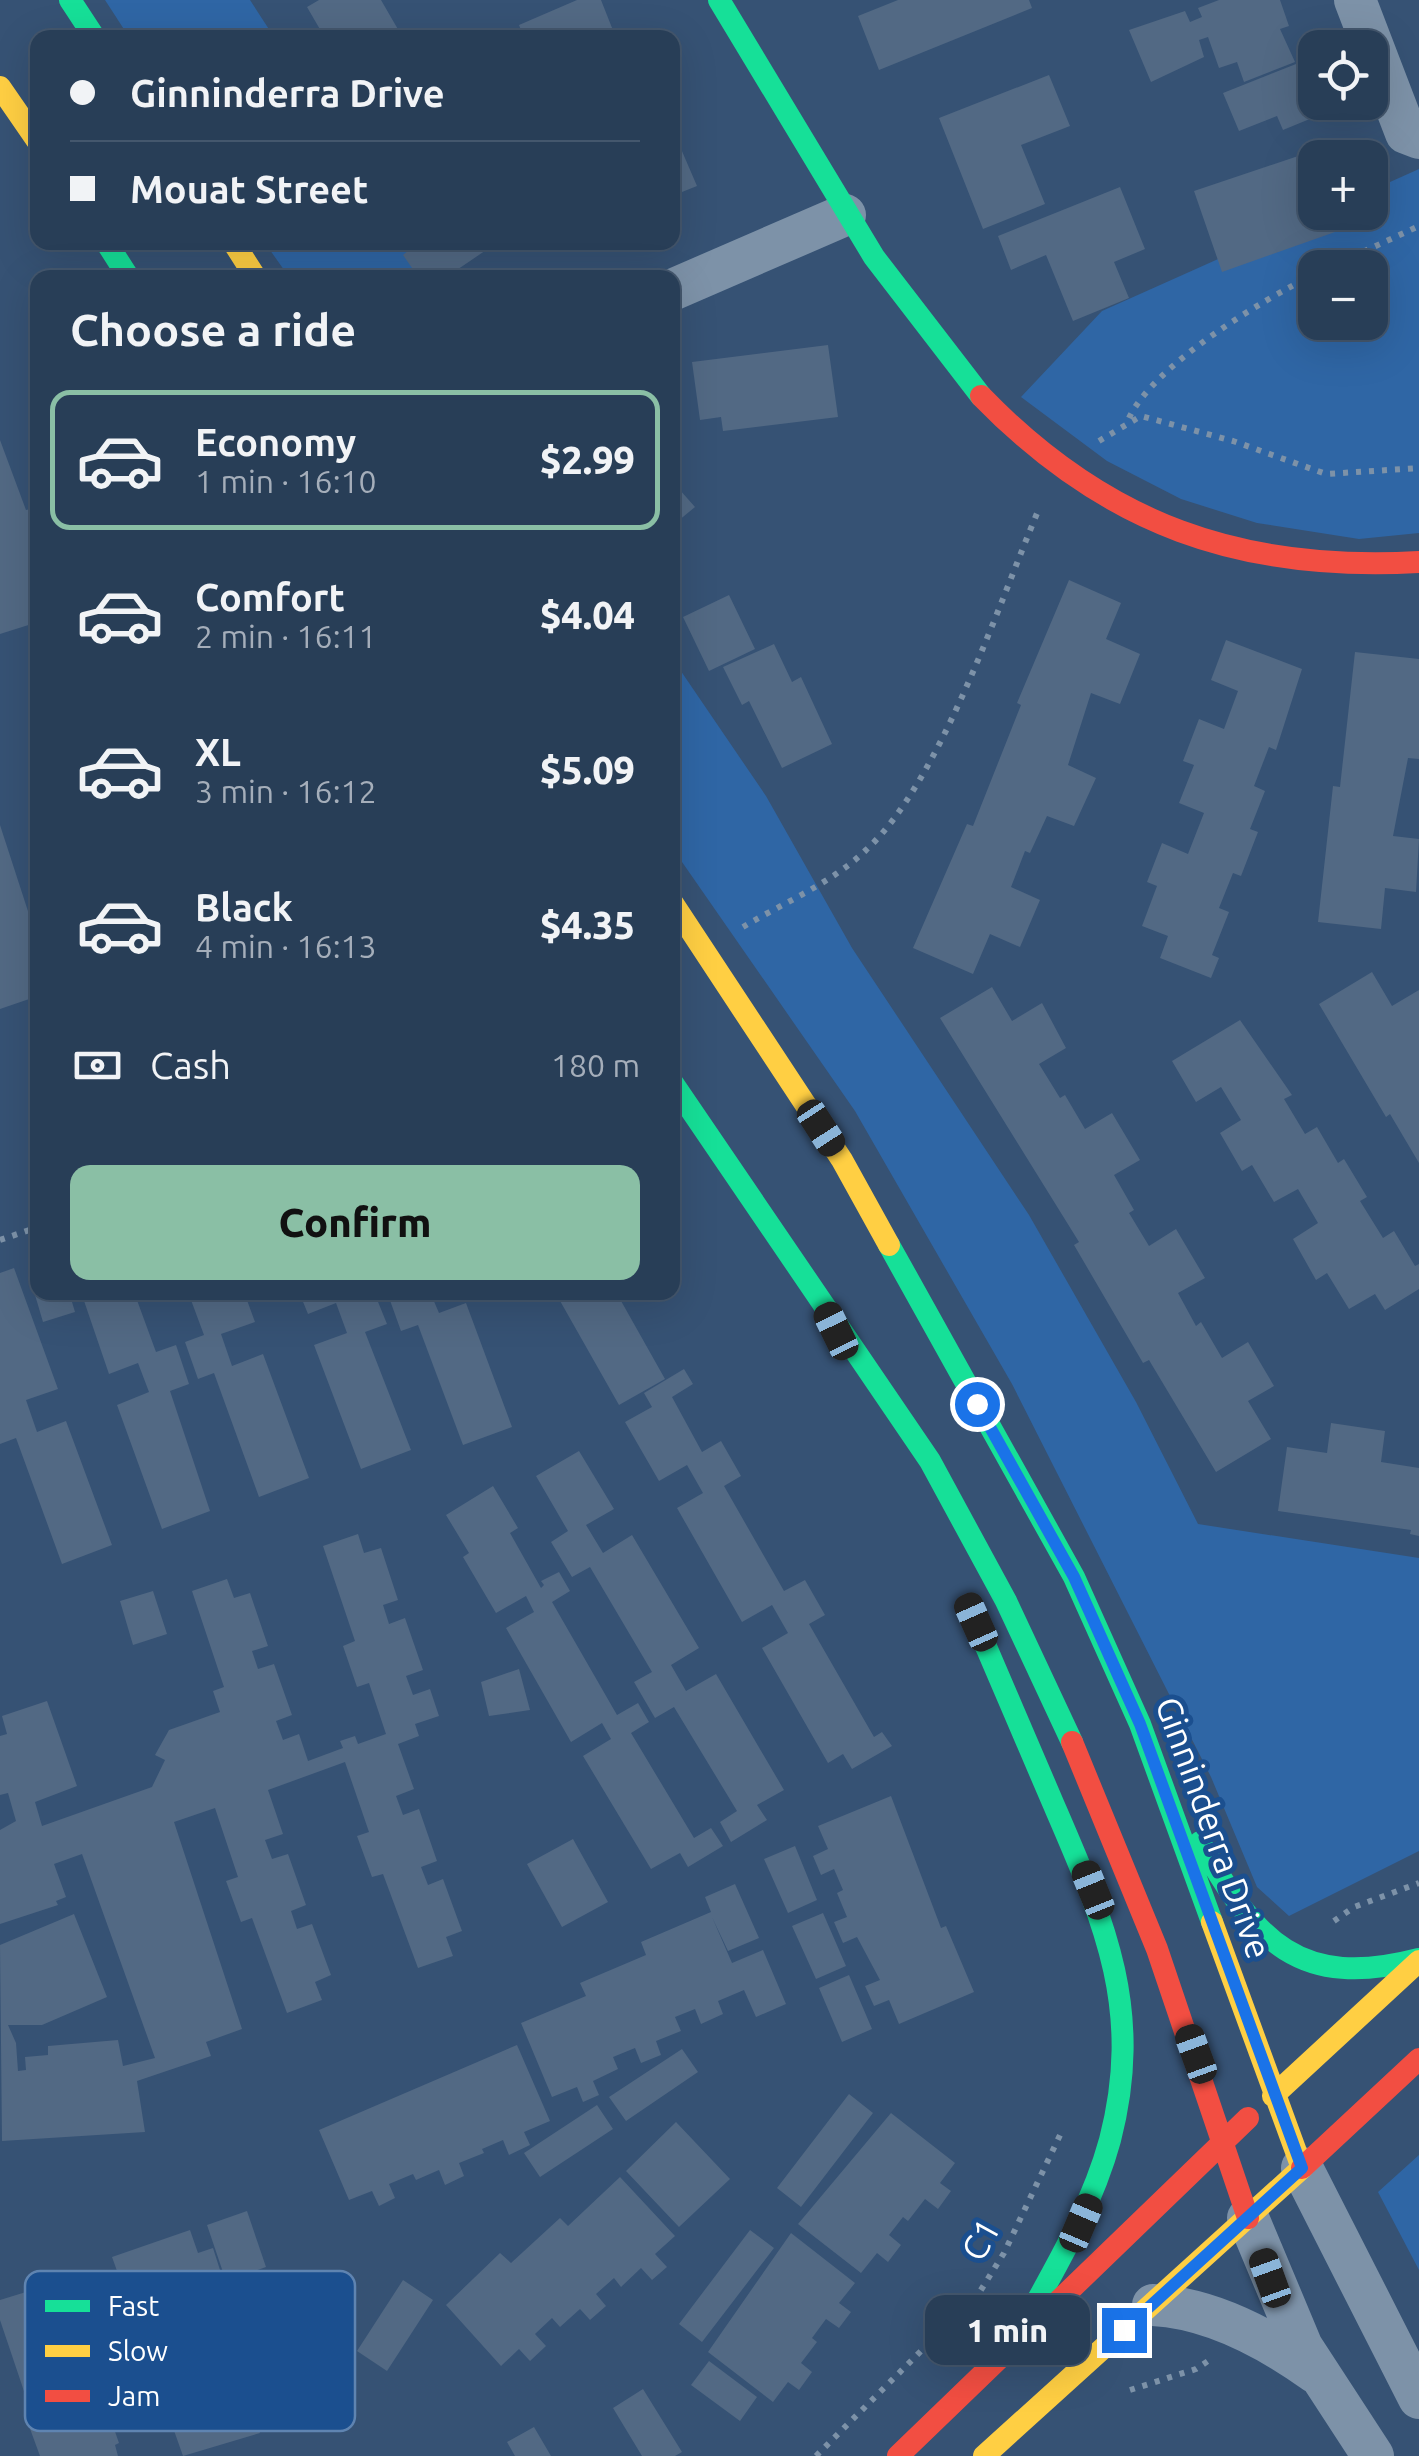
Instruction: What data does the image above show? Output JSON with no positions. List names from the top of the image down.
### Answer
{
  "streets": {
    "main road": ["Ginninderra Drive"],
    "path": ["C1"]
  },
  "legend": ["Fast", "Slow", "Jam"],
  "page": {
    "map_buttons": ["+", "−"],
    "banner": ["Ginninderra Drive", "Mouat Street"],
    "heading": "Choose a ride",
    "list": [
      {
        "name": "Economy",
        "note": "1 min · 16:10",
        "value": "$2.99"
      },
      {
        "name": "Comfort",
        "note": "2 min · 16:11",
        "value": "$4.04"
      },
      {
        "name": "XL",
        "note": "3 min · 16:12",
        "value": "$5.09"
      },
      {
        "name": "Black",
        "note": "4 min · 16:13",
        "value": "$4.35"
      }
    ],
    "pay": ["Cash", "180 m"],
    "buttons": "Confirm",
    "bubble": "1 min"
  }
}
